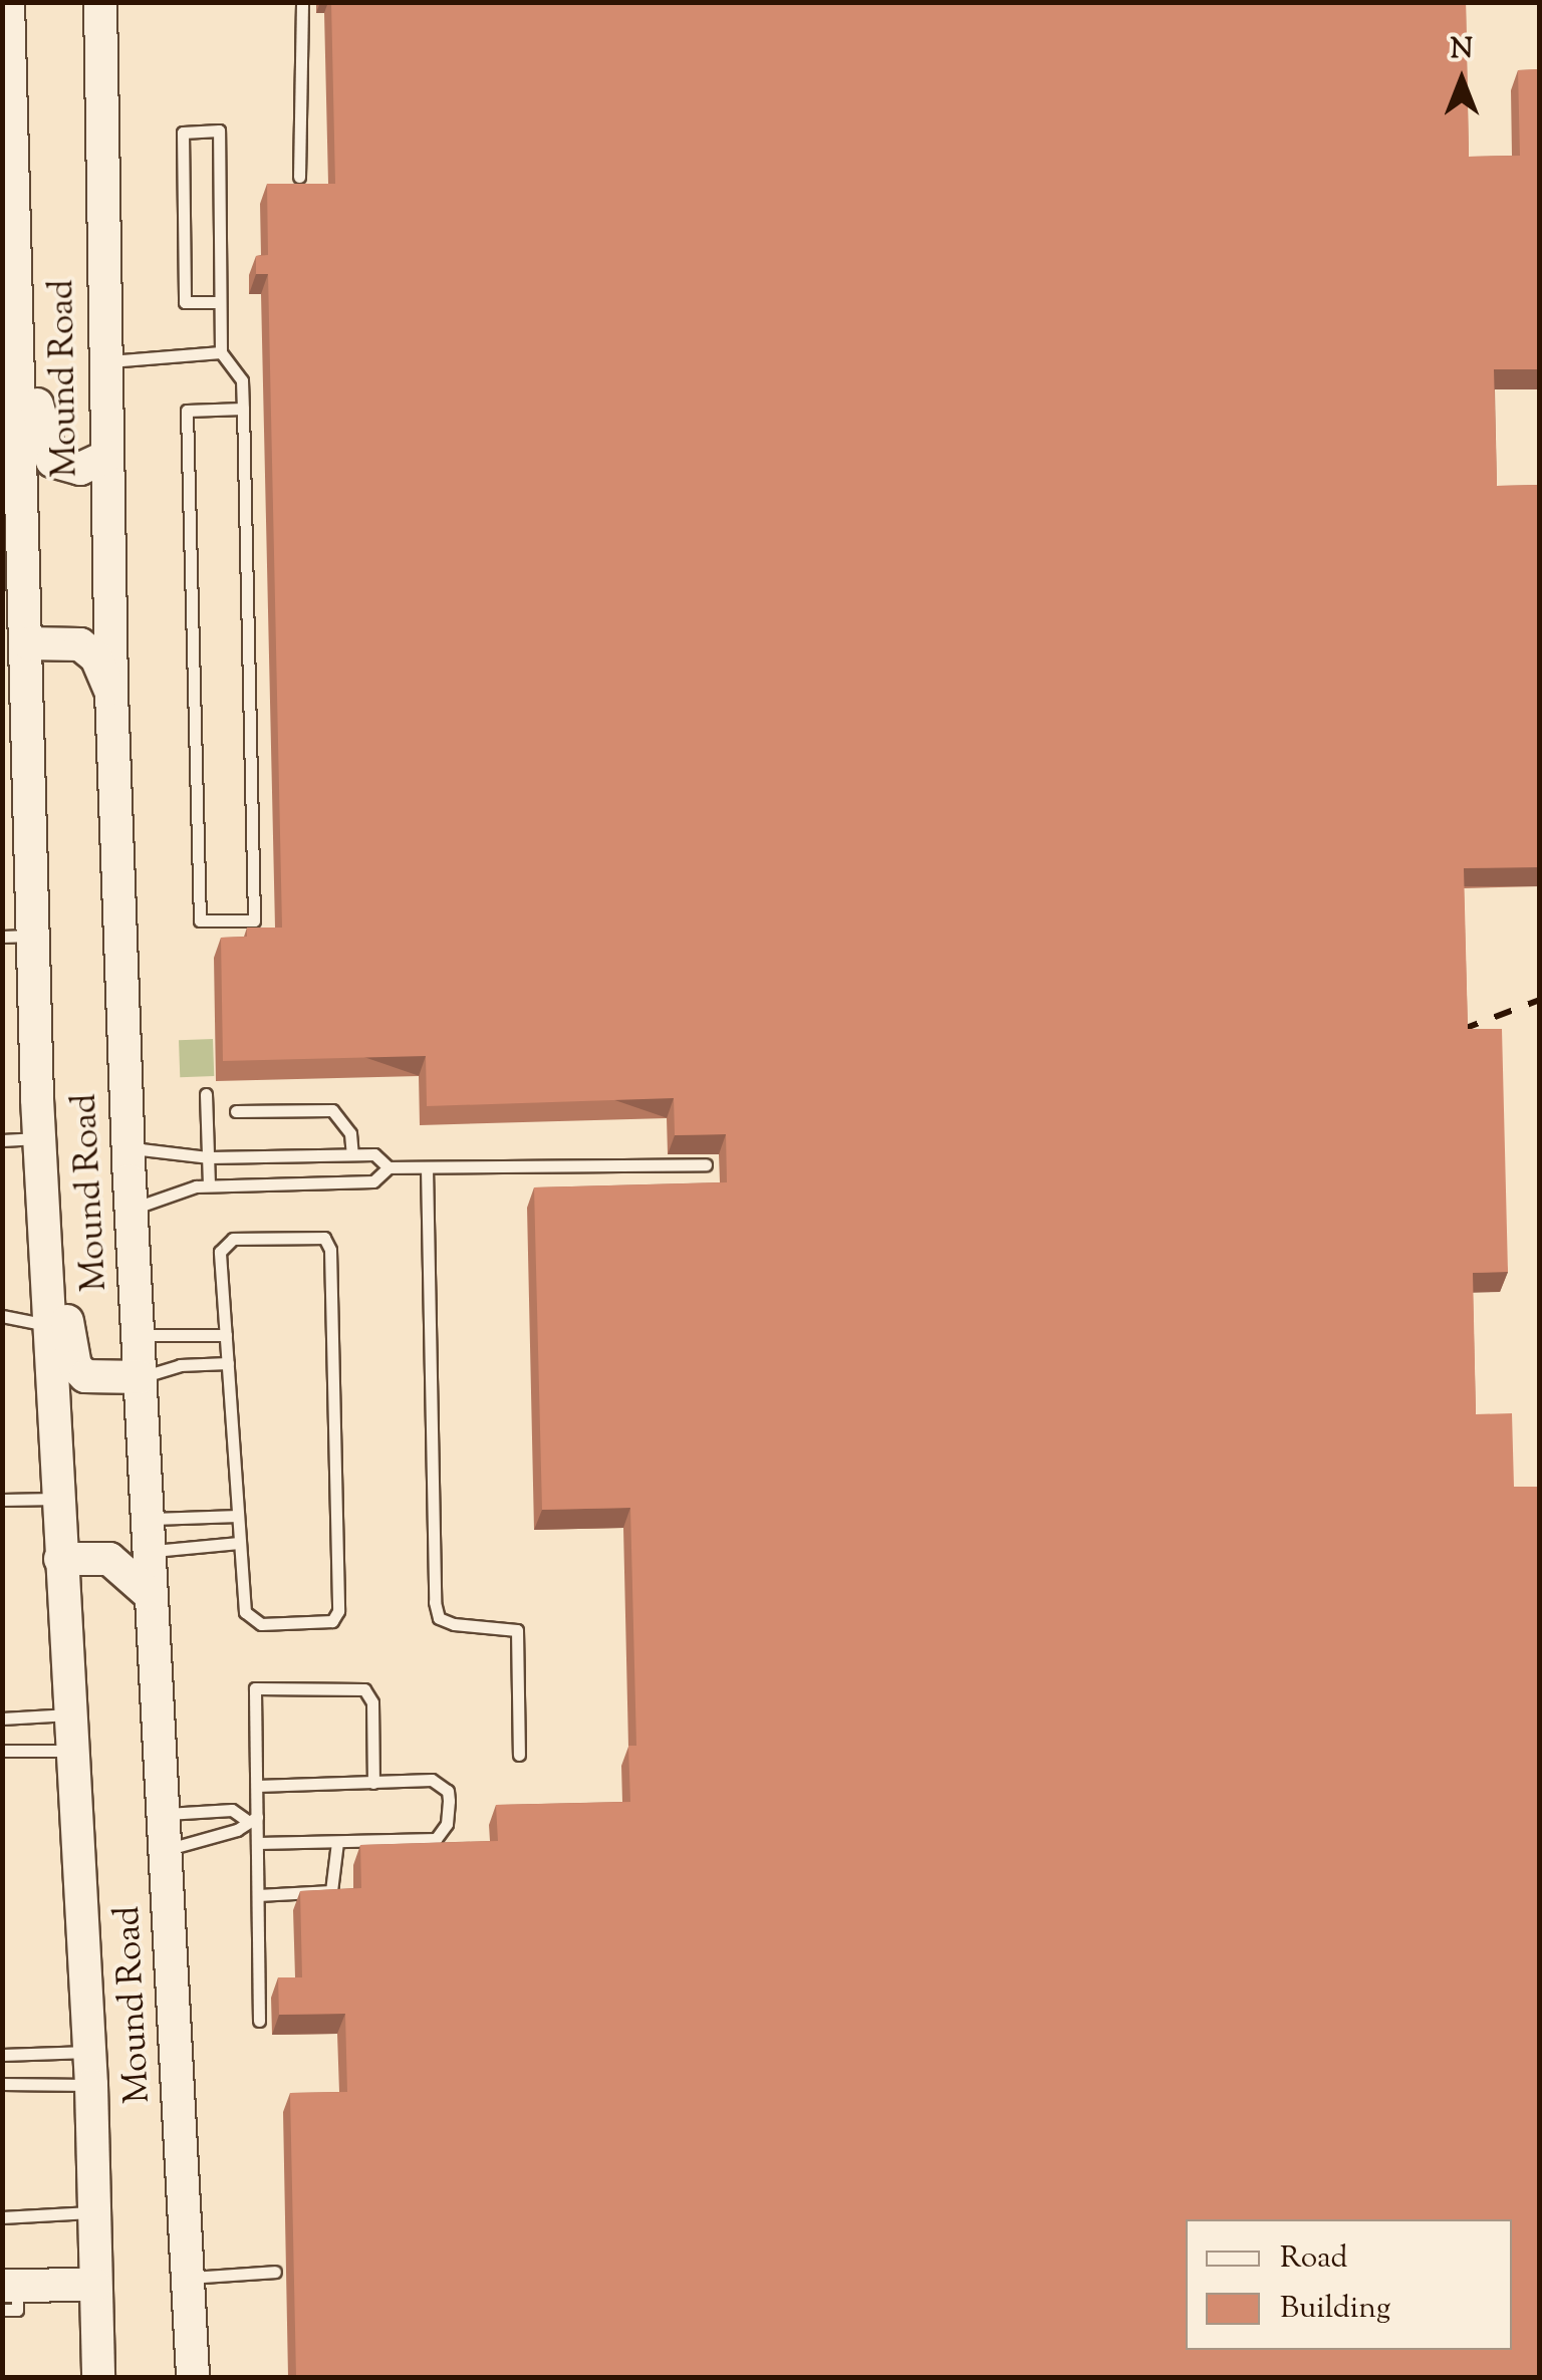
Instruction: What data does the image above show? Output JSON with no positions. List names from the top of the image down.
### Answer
{
  "streets": {
    "main road": ["Mound Road"]
  },
  "legend": ["Road", "Building"],
  "north": "top"
}
